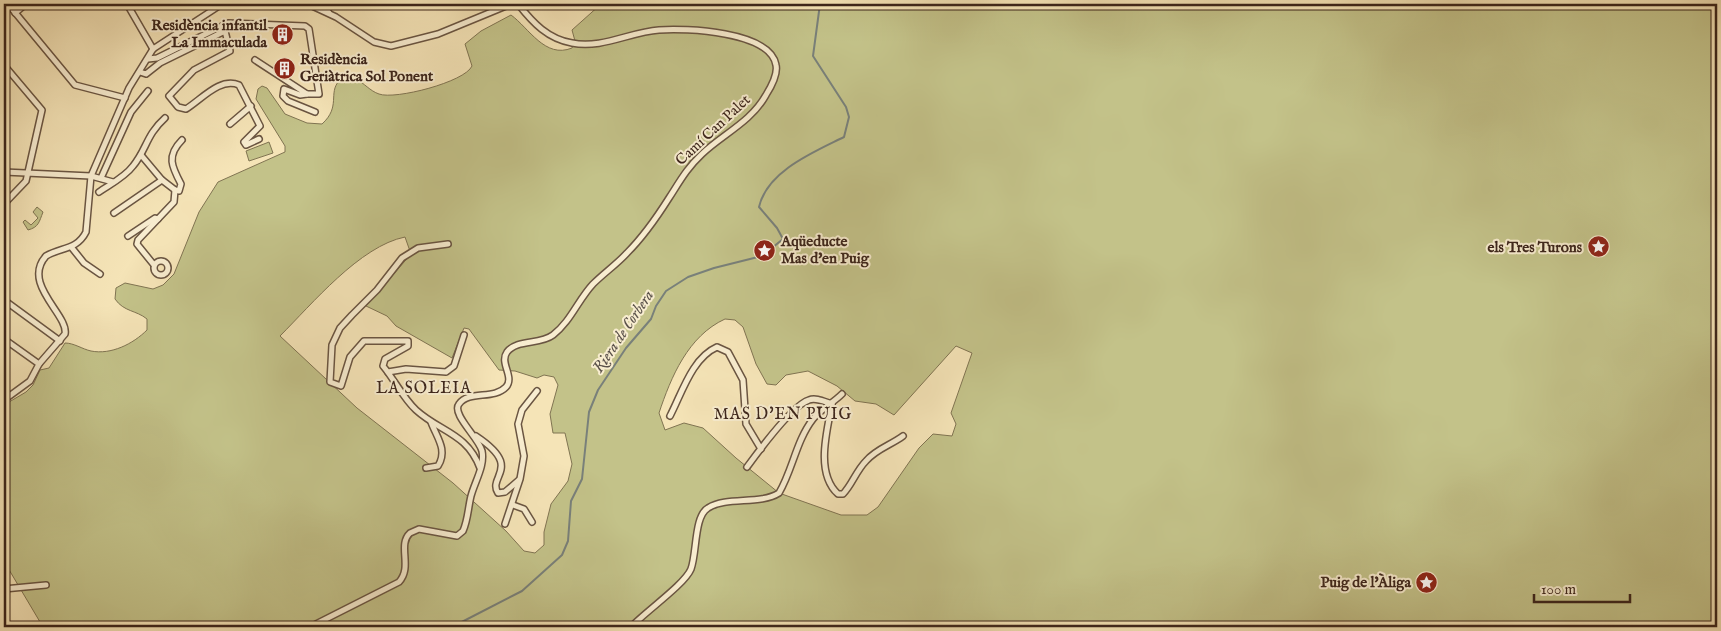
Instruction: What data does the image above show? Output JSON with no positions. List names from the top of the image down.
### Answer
{
  "streets": {
    "street": ["Camí Can Palet"]
  },
  "districts": ["LA SOLEIA", "MAS D'EN PUIG"],
  "water": ["Riera de Corbera"],
  "places": {
    "building": ["Residència infantil La Immaculada", "Residència Geriàtrica Sol Ponent"],
    "place": ["els Tres Turons", "Aqüeducte Mas d'en Puig", "Puig de l'Àliga"]
  },
  "scale_bar": "100 m"
}
